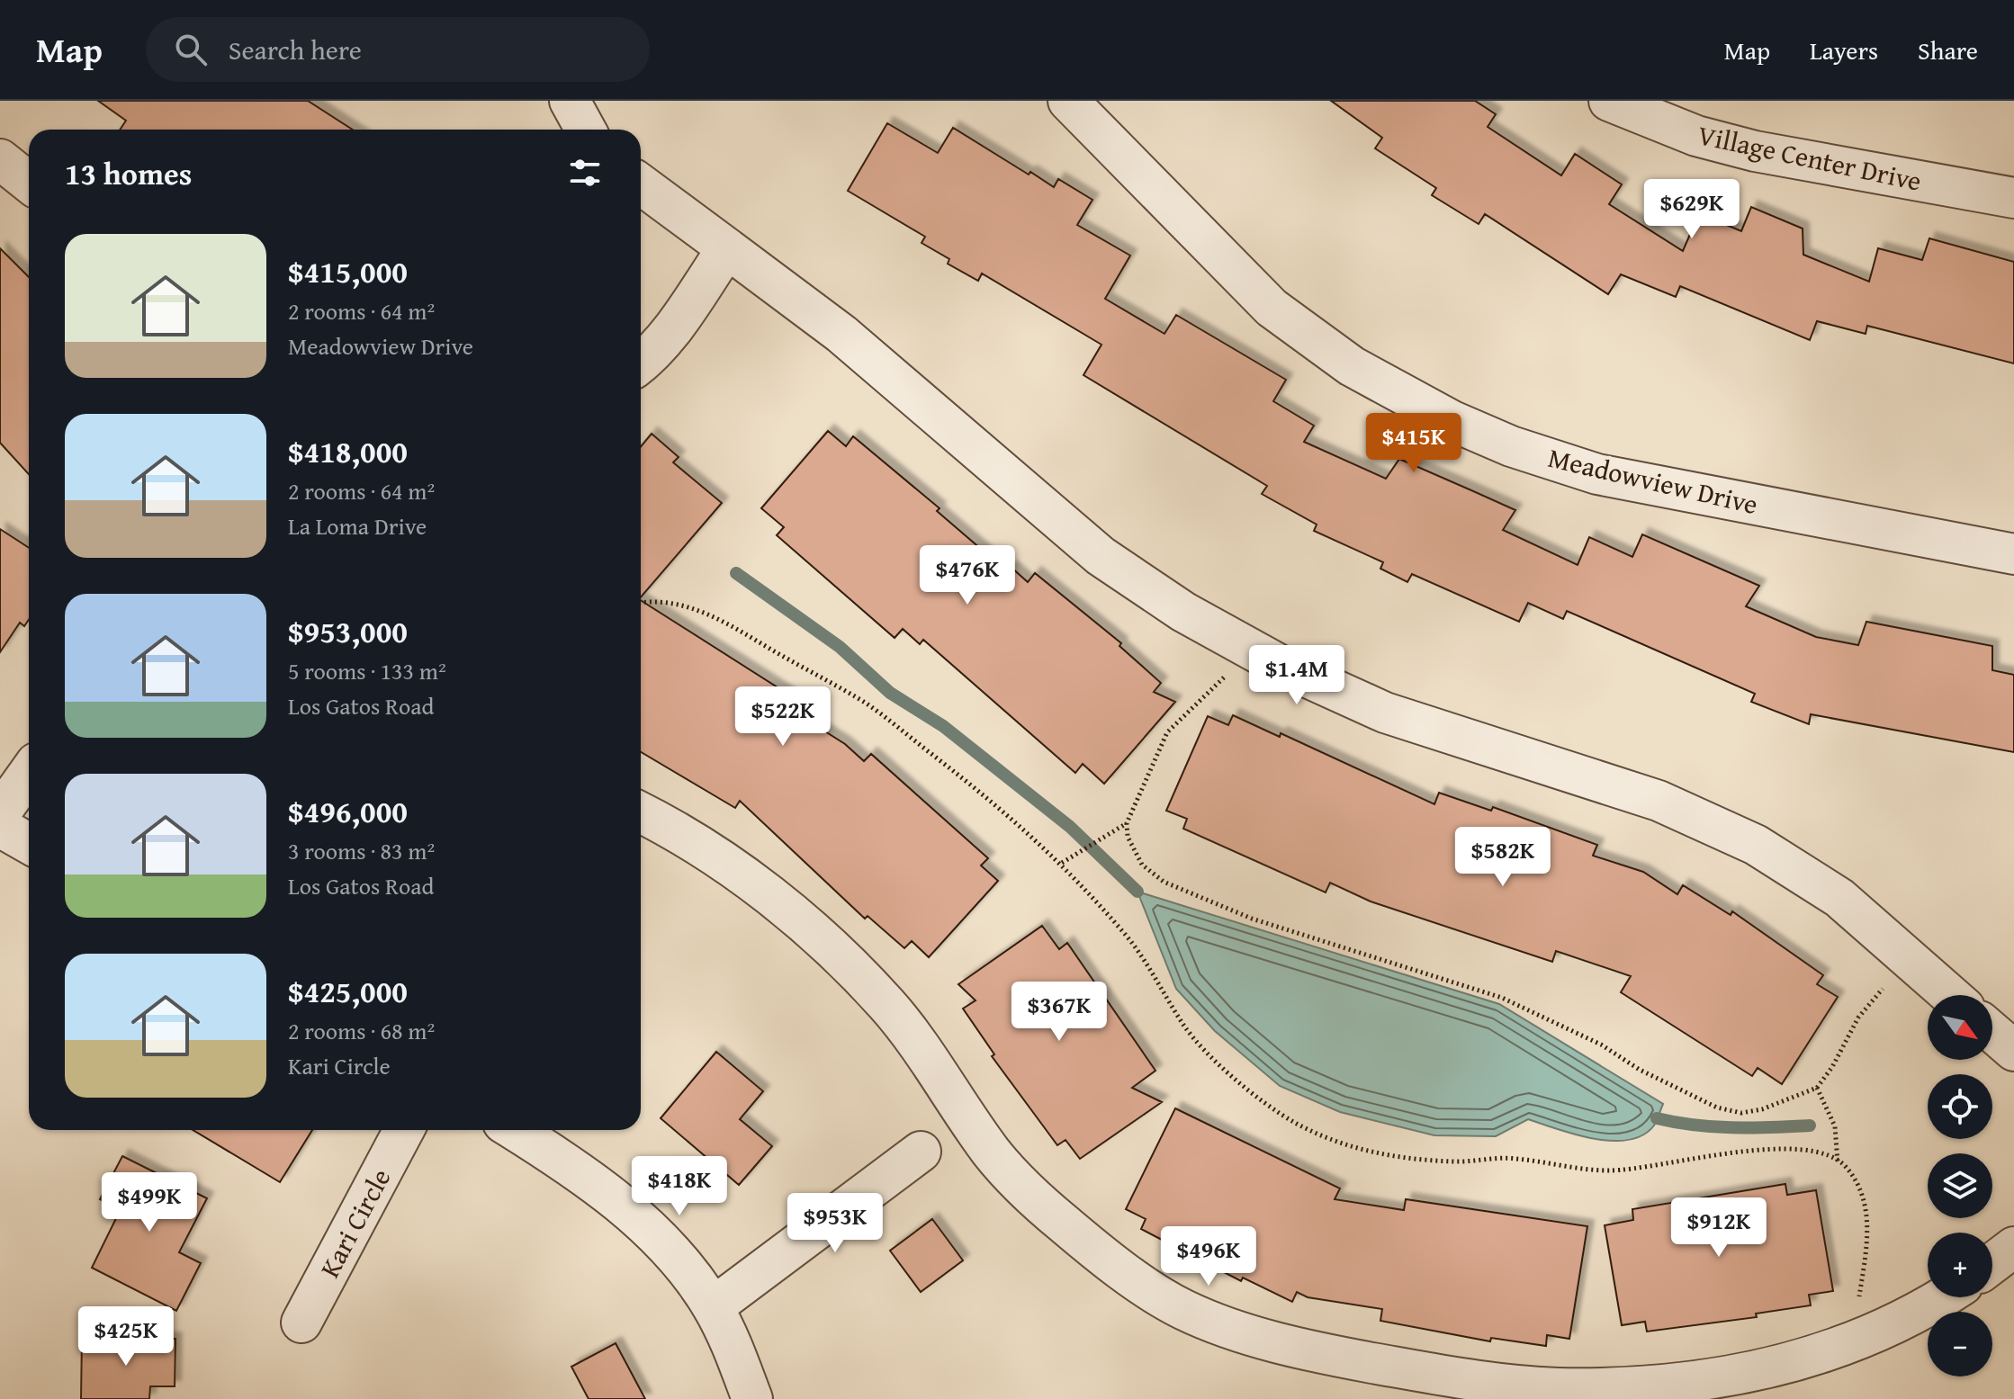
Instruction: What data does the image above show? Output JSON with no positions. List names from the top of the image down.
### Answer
{
  "streets": {
    "street": ["Village Center Drive", "Meadowview Drive", "Kari Circle"]
  },
  "north": "bottom right",
  "page": {
    "header": "Map",
    "search": "Search here",
    "nav": ["Map", "Layers", "Share"],
    "heading": "13 homes",
    "price": [
      "$629K",
      "$415K",
      "$476K",
      "$1.4M",
      "$522K",
      "$582K",
      "$367K",
      "$418K",
      "$499K",
      "$953K",
      "$912K",
      "$496K",
      "$425K"
    ],
    "list": [
      {
        "name": "$415,000",
        "note": "2 rooms · 64 m² · Meadowview Drive"
      },
      {
        "name": "$418,000",
        "note": "2 rooms · 64 m² · La Loma Drive"
      },
      {
        "name": "$953,000",
        "note": "5 rooms · 133 m² · Los Gatos Road"
      },
      {
        "name": "$496,000",
        "note": "3 rooms · 83 m² · Los Gatos Road"
      },
      {
        "name": "$425,000",
        "note": "2 rooms · 68 m² · Kari Circle"
      }
    ],
    "map_buttons": ["+", "−"]
  }
}
